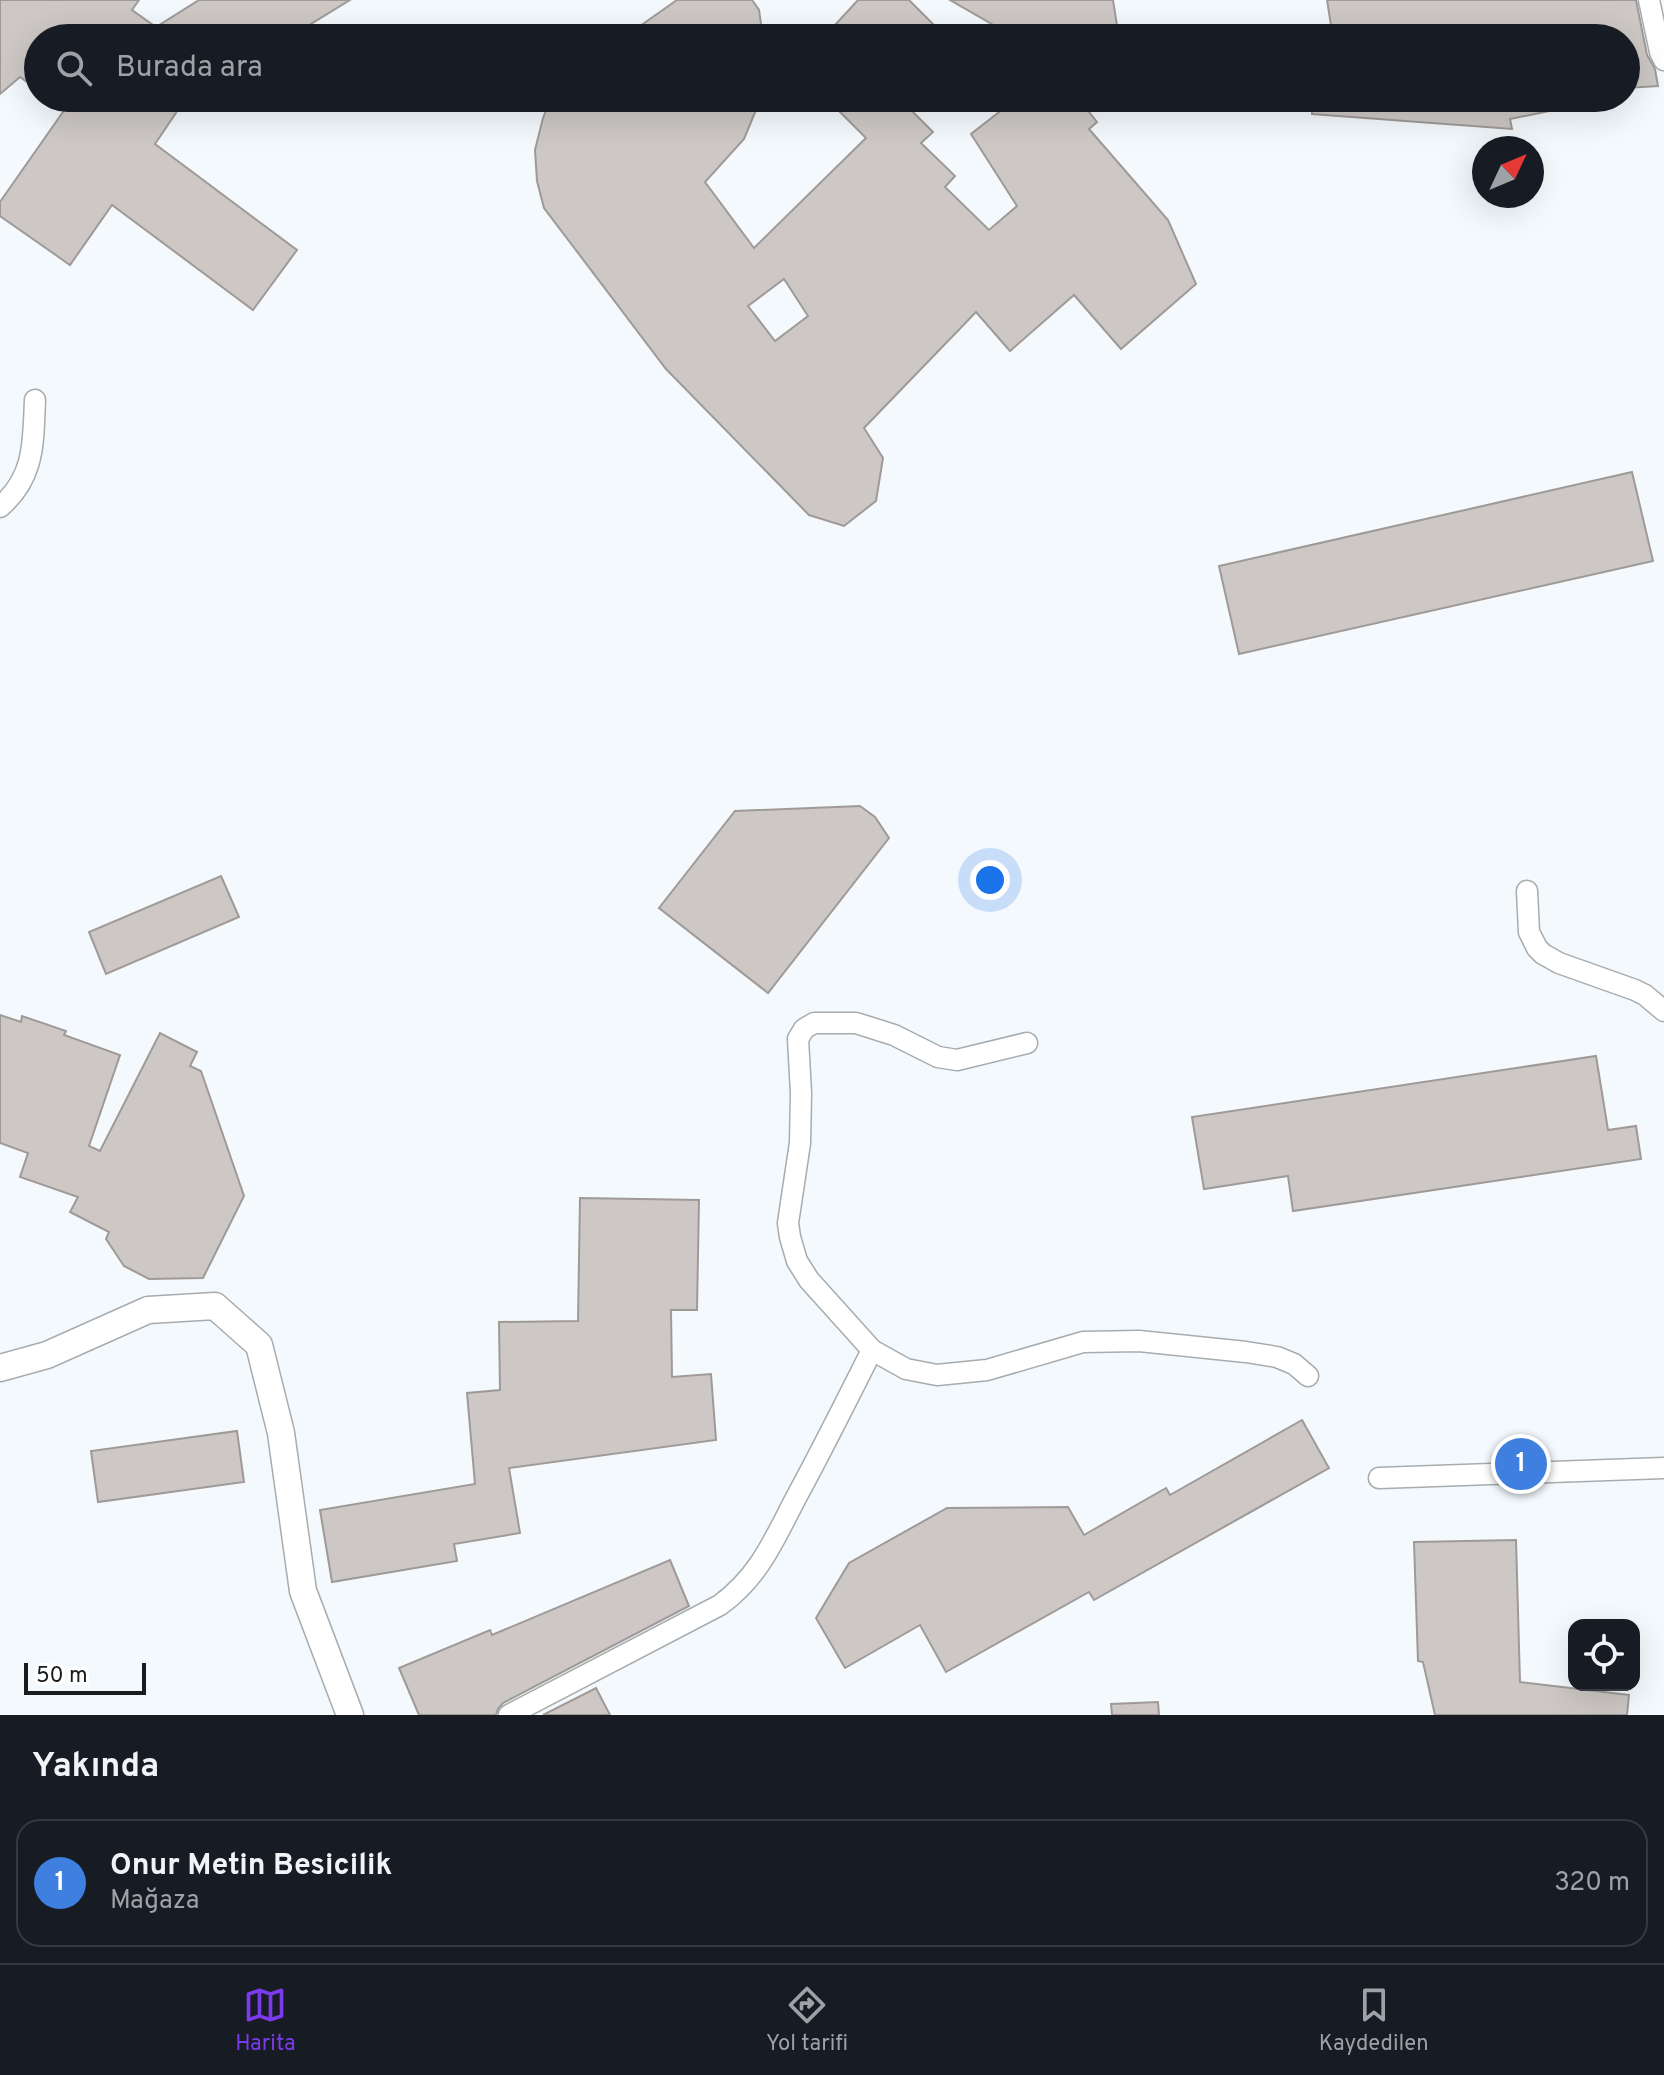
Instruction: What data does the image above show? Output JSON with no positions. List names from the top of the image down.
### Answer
{
  "scale_bar": "50 m",
  "north": "top right",
  "page": {
    "search": "Burada ara",
    "pins": "1",
    "scale": "50 m",
    "heading": "Yakında",
    "list": [
      {
        "mark": "1",
        "name": "Onur Metin Besicilik",
        "note": "Mağaza",
        "value": "320 m"
      }
    ],
    "nav": ["Harita", "Yol tarifi", "Kaydedilen"]
  }
}
